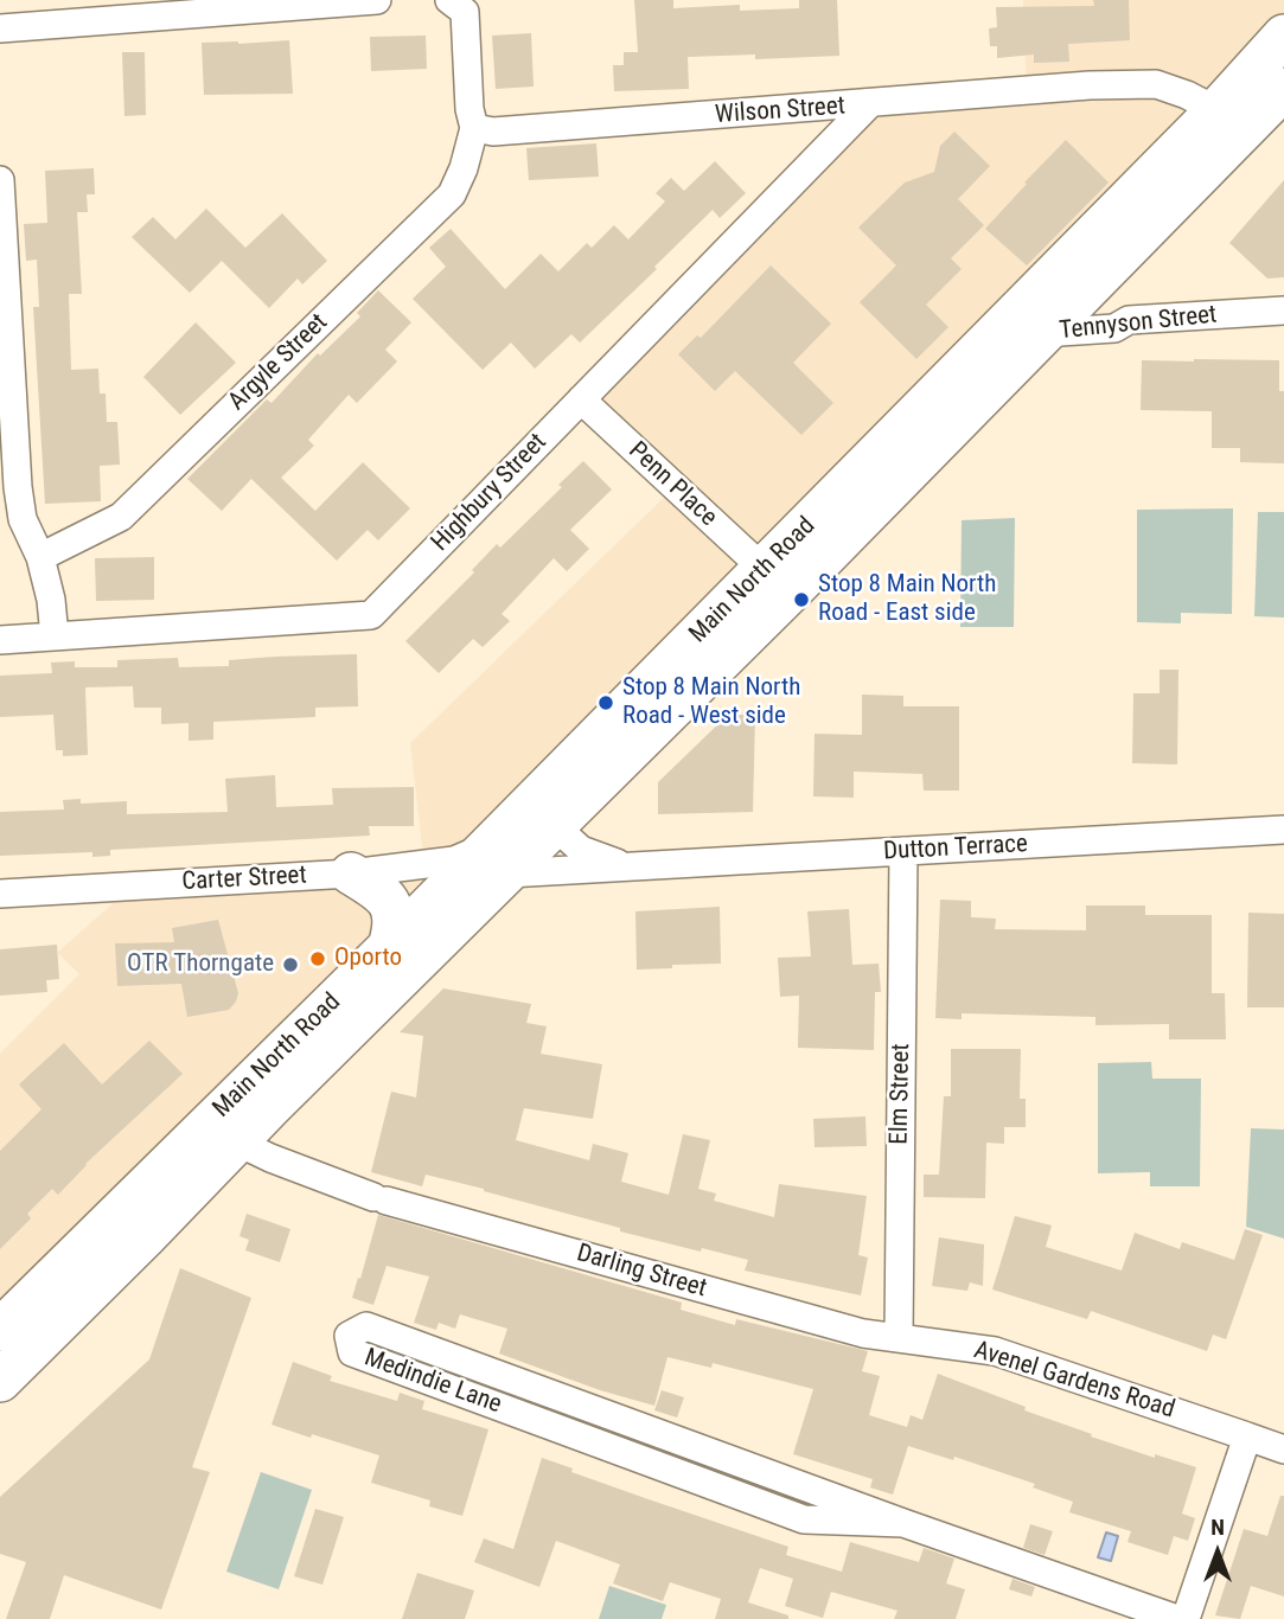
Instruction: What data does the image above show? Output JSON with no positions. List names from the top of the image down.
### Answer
{
  "streets": {
    "highway": ["Main North Road"],
    "street": [
      "Wilson Street",
      "Tennyson Street",
      "Argyle Street",
      "Penn Place",
      "Highbury Street",
      "Dutton Terrace",
      "Carter Street",
      "Elm Street",
      "Darling Street",
      "Avenel Gardens Road",
      "Medindie Lane"
    ]
  },
  "crossings": [
    ["Wilson Street", "Argyle Street"],
    ["Wilson Street", "Highbury Street"],
    ["Wilson Street", "Main North Road"],
    ["Tennyson Street", "Main North Road"],
    ["Penn Place", "Highbury Street"],
    ["Penn Place", "Main North Road"],
    ["Main North Road", "Dutton Terrace"],
    ["Main North Road", "Carter Street"],
    ["Main North Road", "Darling Street"],
    ["Dutton Terrace", "Carter Street"],
    ["Dutton Terrace", "Elm Street"],
    ["Elm Street", "Darling Street"],
    ["Elm Street", "Avenel Gardens Road"],
    ["Darling Street", "Avenel Gardens Road"]
  ],
  "places": [
    "Stop 8 Main North Road - East side",
    "Stop 8 Main North Road - West side",
    "Oporto",
    "OTR Thorngate"
  ],
  "north": "top"
}
